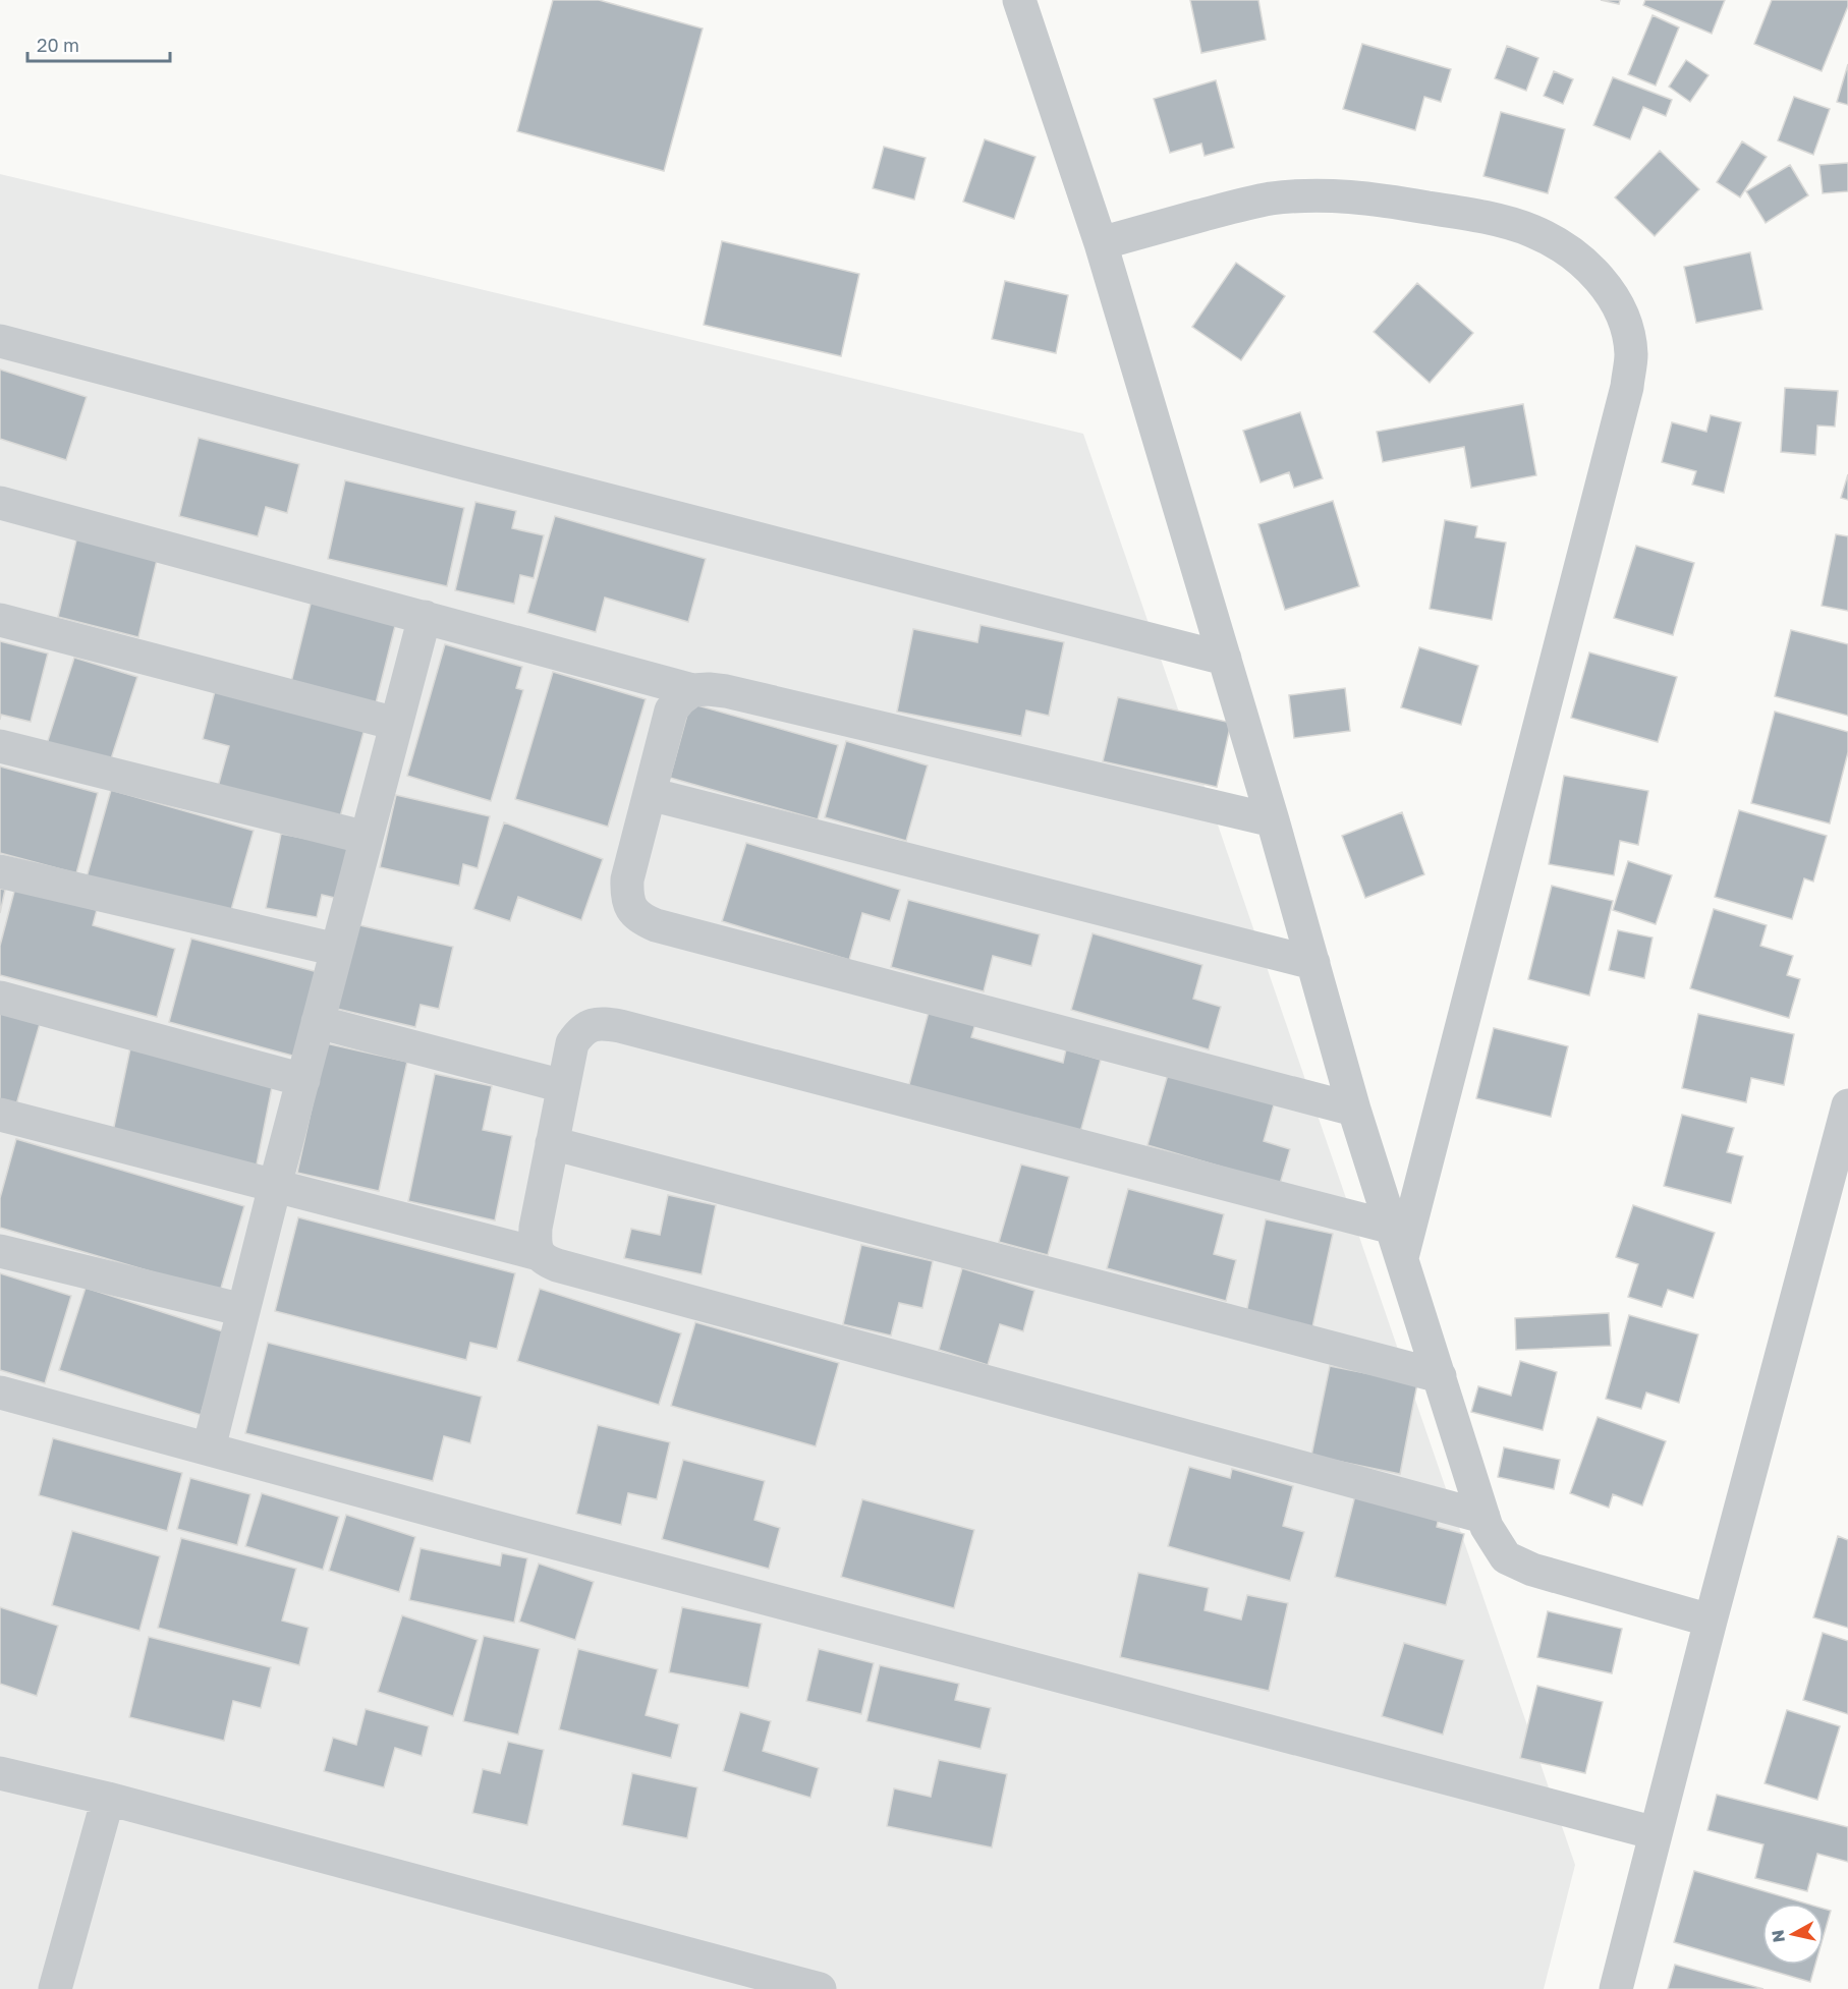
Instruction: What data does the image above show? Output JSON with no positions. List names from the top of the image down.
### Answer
{
  "scale_bar": "20 m",
  "north": "left"
}
